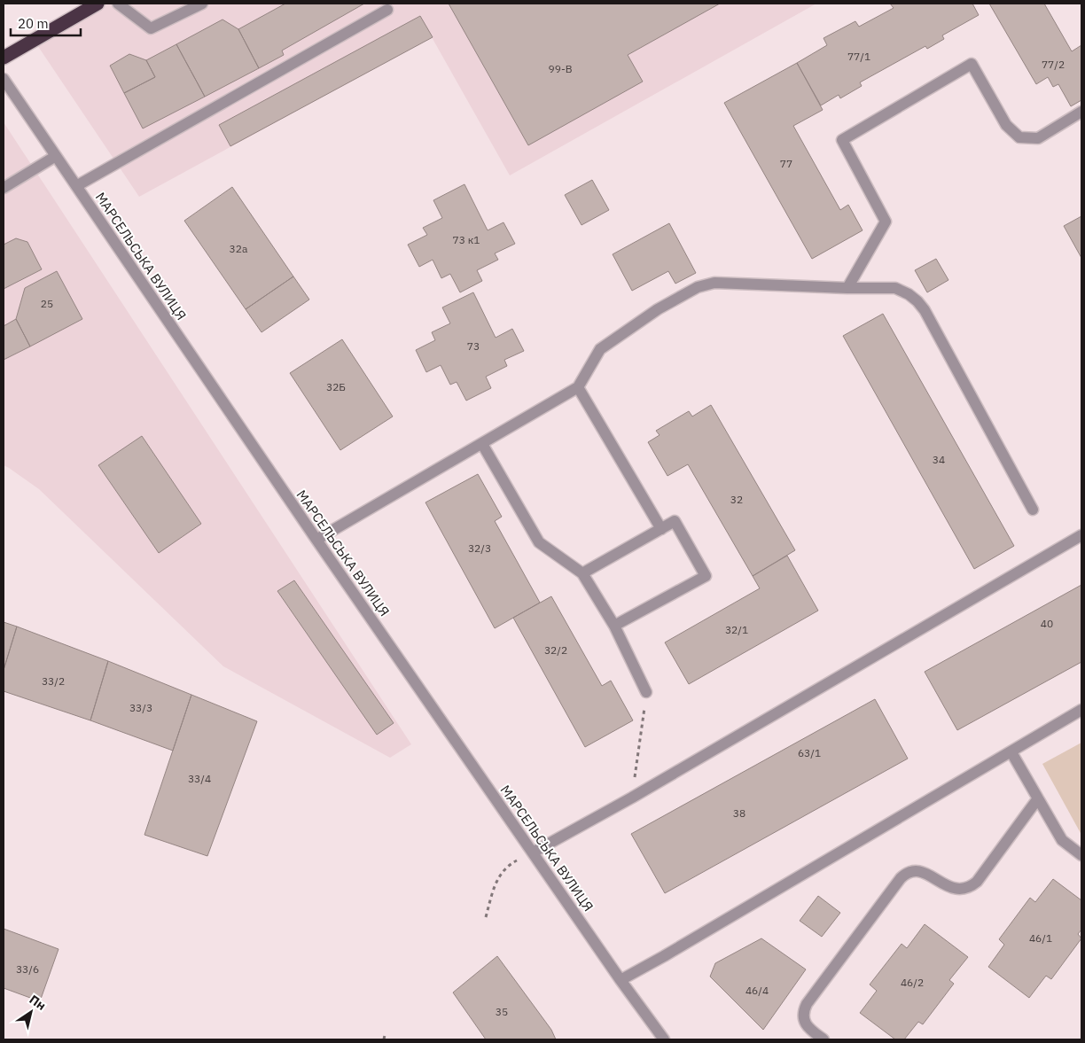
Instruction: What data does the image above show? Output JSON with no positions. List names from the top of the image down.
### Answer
{
  "streets": {
    "street": ["МАРСЕЛЬСЬКА ВУЛИЦЯ"]
  },
  "house_numbers": [
    "77/1",
    "77/2",
    "99-В",
    "77",
    "73 к1",
    "32а",
    "25",
    "73",
    "32Б",
    "34",
    "32",
    "32/3",
    "40",
    "32/1",
    "32/2",
    "33/2",
    "33/3",
    "63/1",
    "33/4",
    "38",
    "46/1",
    "33/6",
    "46/2",
    "46/4",
    "35"
  ],
  "scale_bar": "20 m",
  "north": "top right"
}
